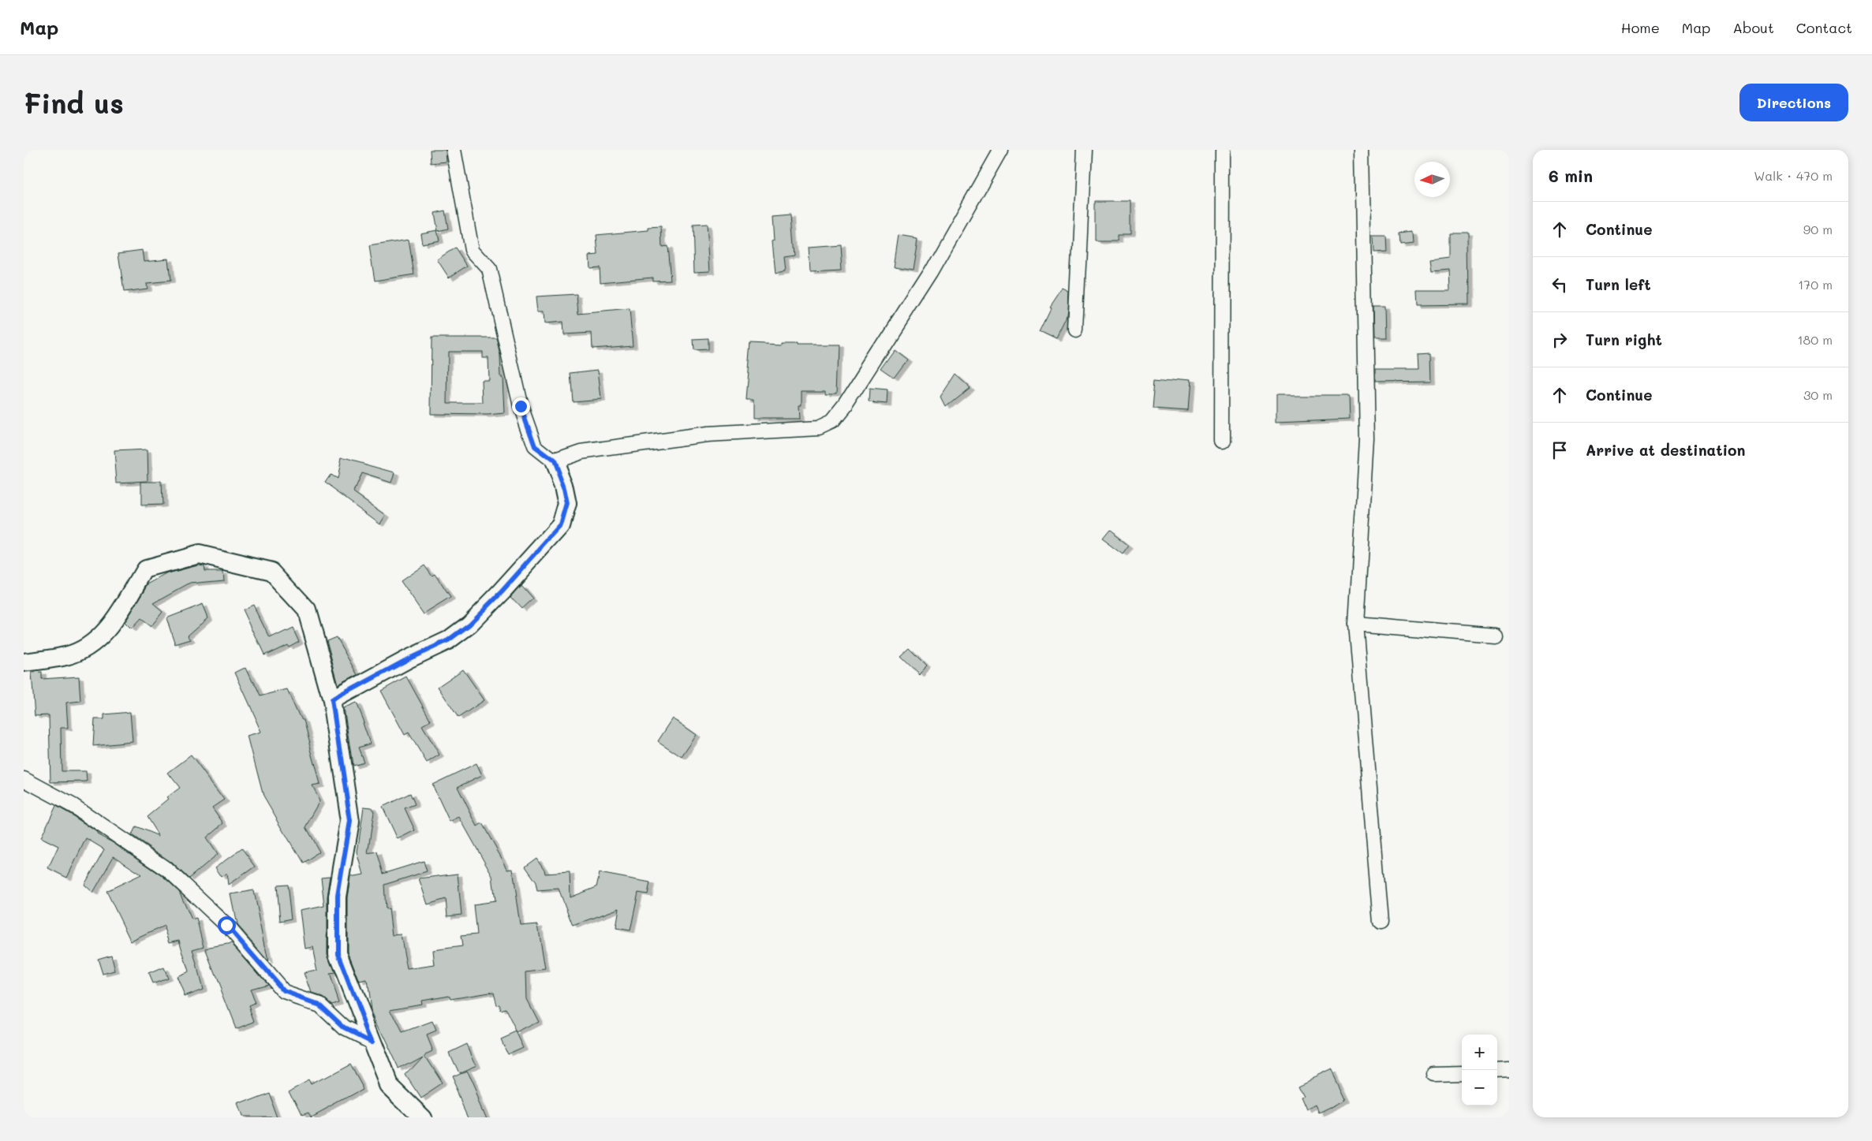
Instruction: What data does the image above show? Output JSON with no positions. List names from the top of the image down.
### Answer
{
  "north": "left",
  "page": {
    "header": "Map",
    "nav": [
      "Home",
      "Map",
      "About",
      "Contact"
    ],
    "buttons": "Directions",
    "title": "Find us",
    "heading": ["6 min", "Walk · 470 m"],
    "list": [
      ["Continue", "90 m"],
      ["Turn left", "170 m"],
      ["Turn right", "180 m"],
      ["Continue", "30 m"],
      "Arrive at destination"
    ],
    "map_buttons": ["+", "−"]
  }
}
